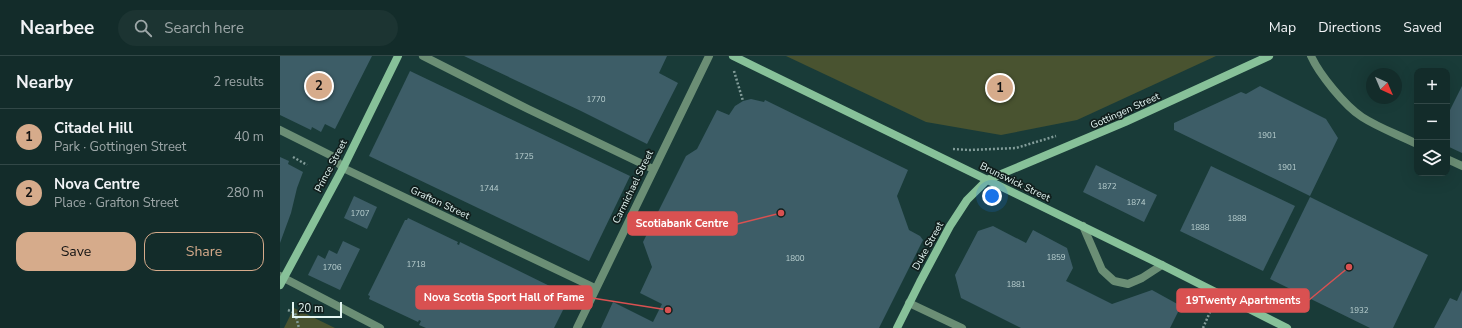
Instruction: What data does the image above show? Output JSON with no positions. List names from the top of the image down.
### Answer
{
  "streets": {
    "street": [
      "Gottingen Street",
      "Prince Street",
      "Brunswick Street",
      "Carmichael Street",
      "Grafton Street",
      "Duke Street"
    ]
  },
  "crossings": [
    ["Gottingen Street", "Brunswick Street"],
    ["Gottingen Street", "Duke Street"],
    ["Prince Street", "Grafton Street"],
    ["Brunswick Street", "Duke Street"],
    ["Carmichael Street", "Grafton Street"]
  ],
  "places": ["Scotiabank Centre", "19Twenty Apartments", "Nova Scotia Sport Hall of Fame"],
  "house_numbers": [
    "1770",
    "1901",
    "1725",
    "1901",
    "1872",
    "1744",
    "1874",
    "1707",
    "1888",
    "1888",
    "1859",
    "1800",
    "1718",
    "1706",
    "1881",
    "1932"
  ],
  "scale_bar": "20 m",
  "north": "bottom right",
  "page": {
    "header": "Nearbee",
    "search": "Search here",
    "nav": ["Map", "Directions", "Saved"],
    "heading": ["Nearby", "2 results"],
    "map_buttons": ["+", "−"],
    "pins": ["2", "1"],
    "list": [
      {
        "mark": "1",
        "name": "Citadel Hill",
        "note": "Park · Gottingen Street",
        "value": "40 m"
      },
      {
        "mark": "2",
        "name": "Nova Centre",
        "note": "Place · Grafton Street",
        "value": "280 m"
      }
    ],
    "buttons": ["Save", "Share"],
    "scale": "20 m"
  }
}
